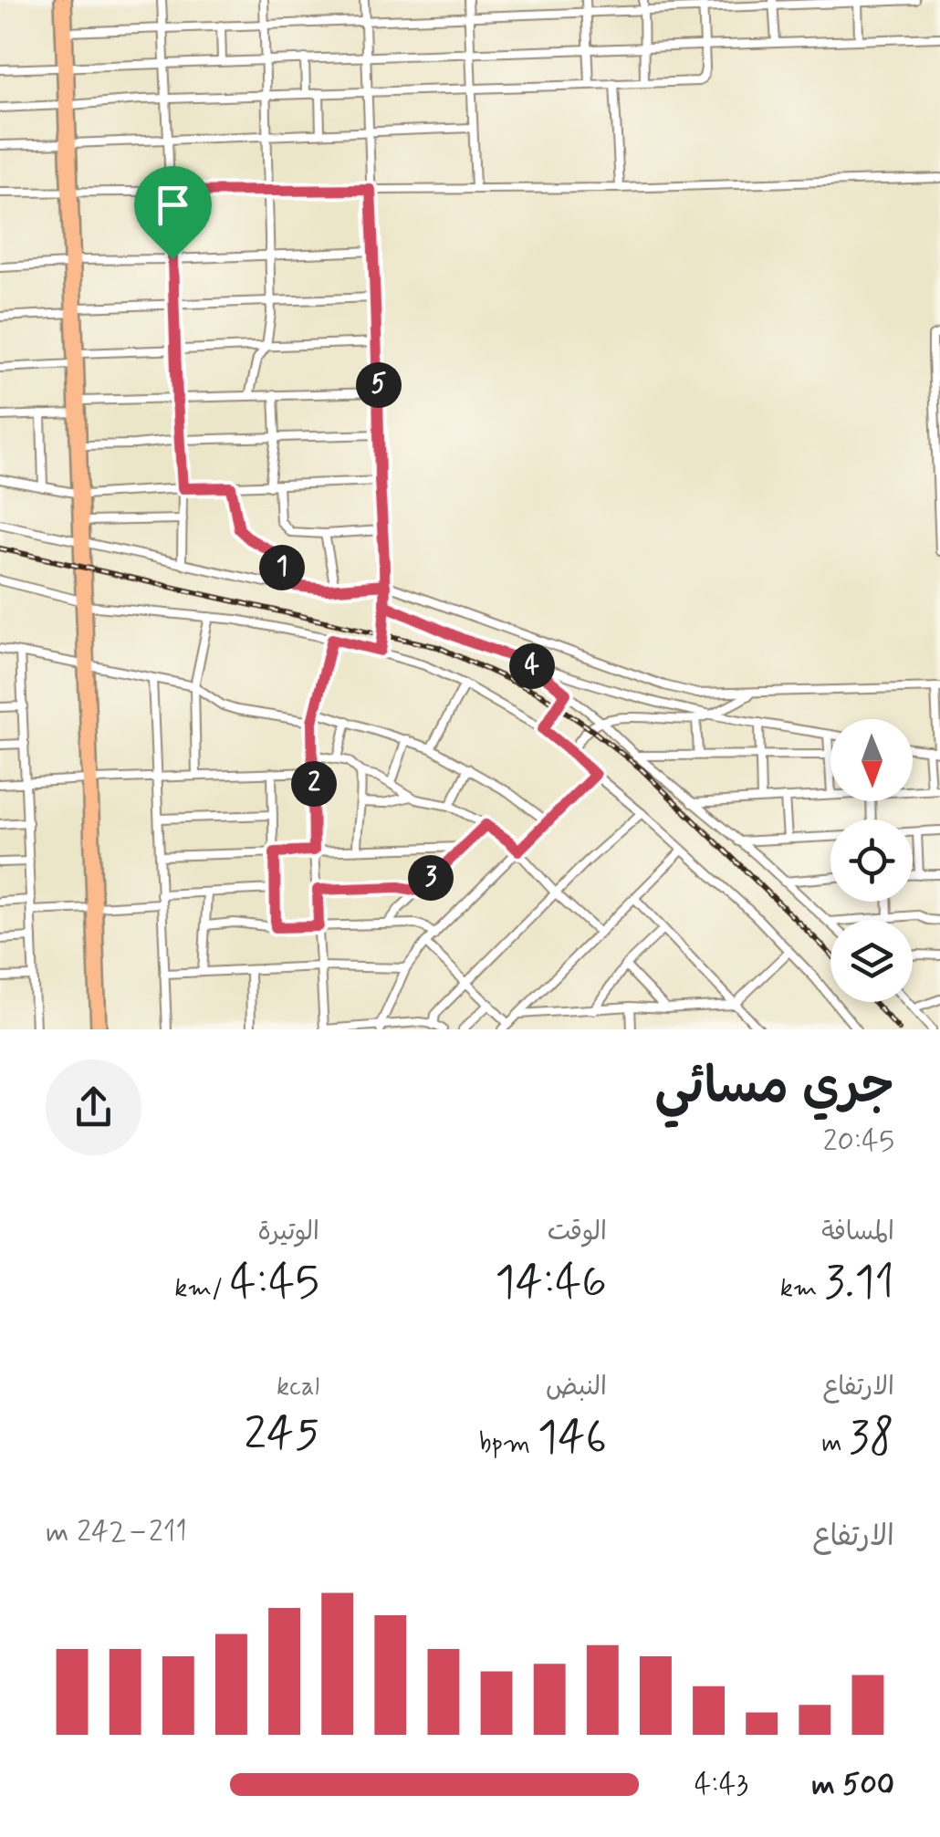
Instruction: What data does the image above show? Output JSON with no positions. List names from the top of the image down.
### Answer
{
  "north": "bottom",
  "page": {
    "pins": [
      "5",
      "1",
      "4",
      "2",
      "3"
    ],
    "heading": ["جري مسائي", "20:45"],
    "stats": [
      ["المسافة", "3.11 km"],
      ["الوقت", "14:46"],
      ["الوتيرة", "4:45 /km"],
      ["الارتفاع", "38 m"],
      ["النبض", "146 bpm"],
      ["kcal", "245"]
    ],
    "chart": ["الارتفاع", "211–242 m"],
    "list": [
      {
        "name": "500 m",
        "note": "4:43"
      }
    ]
  }
}
